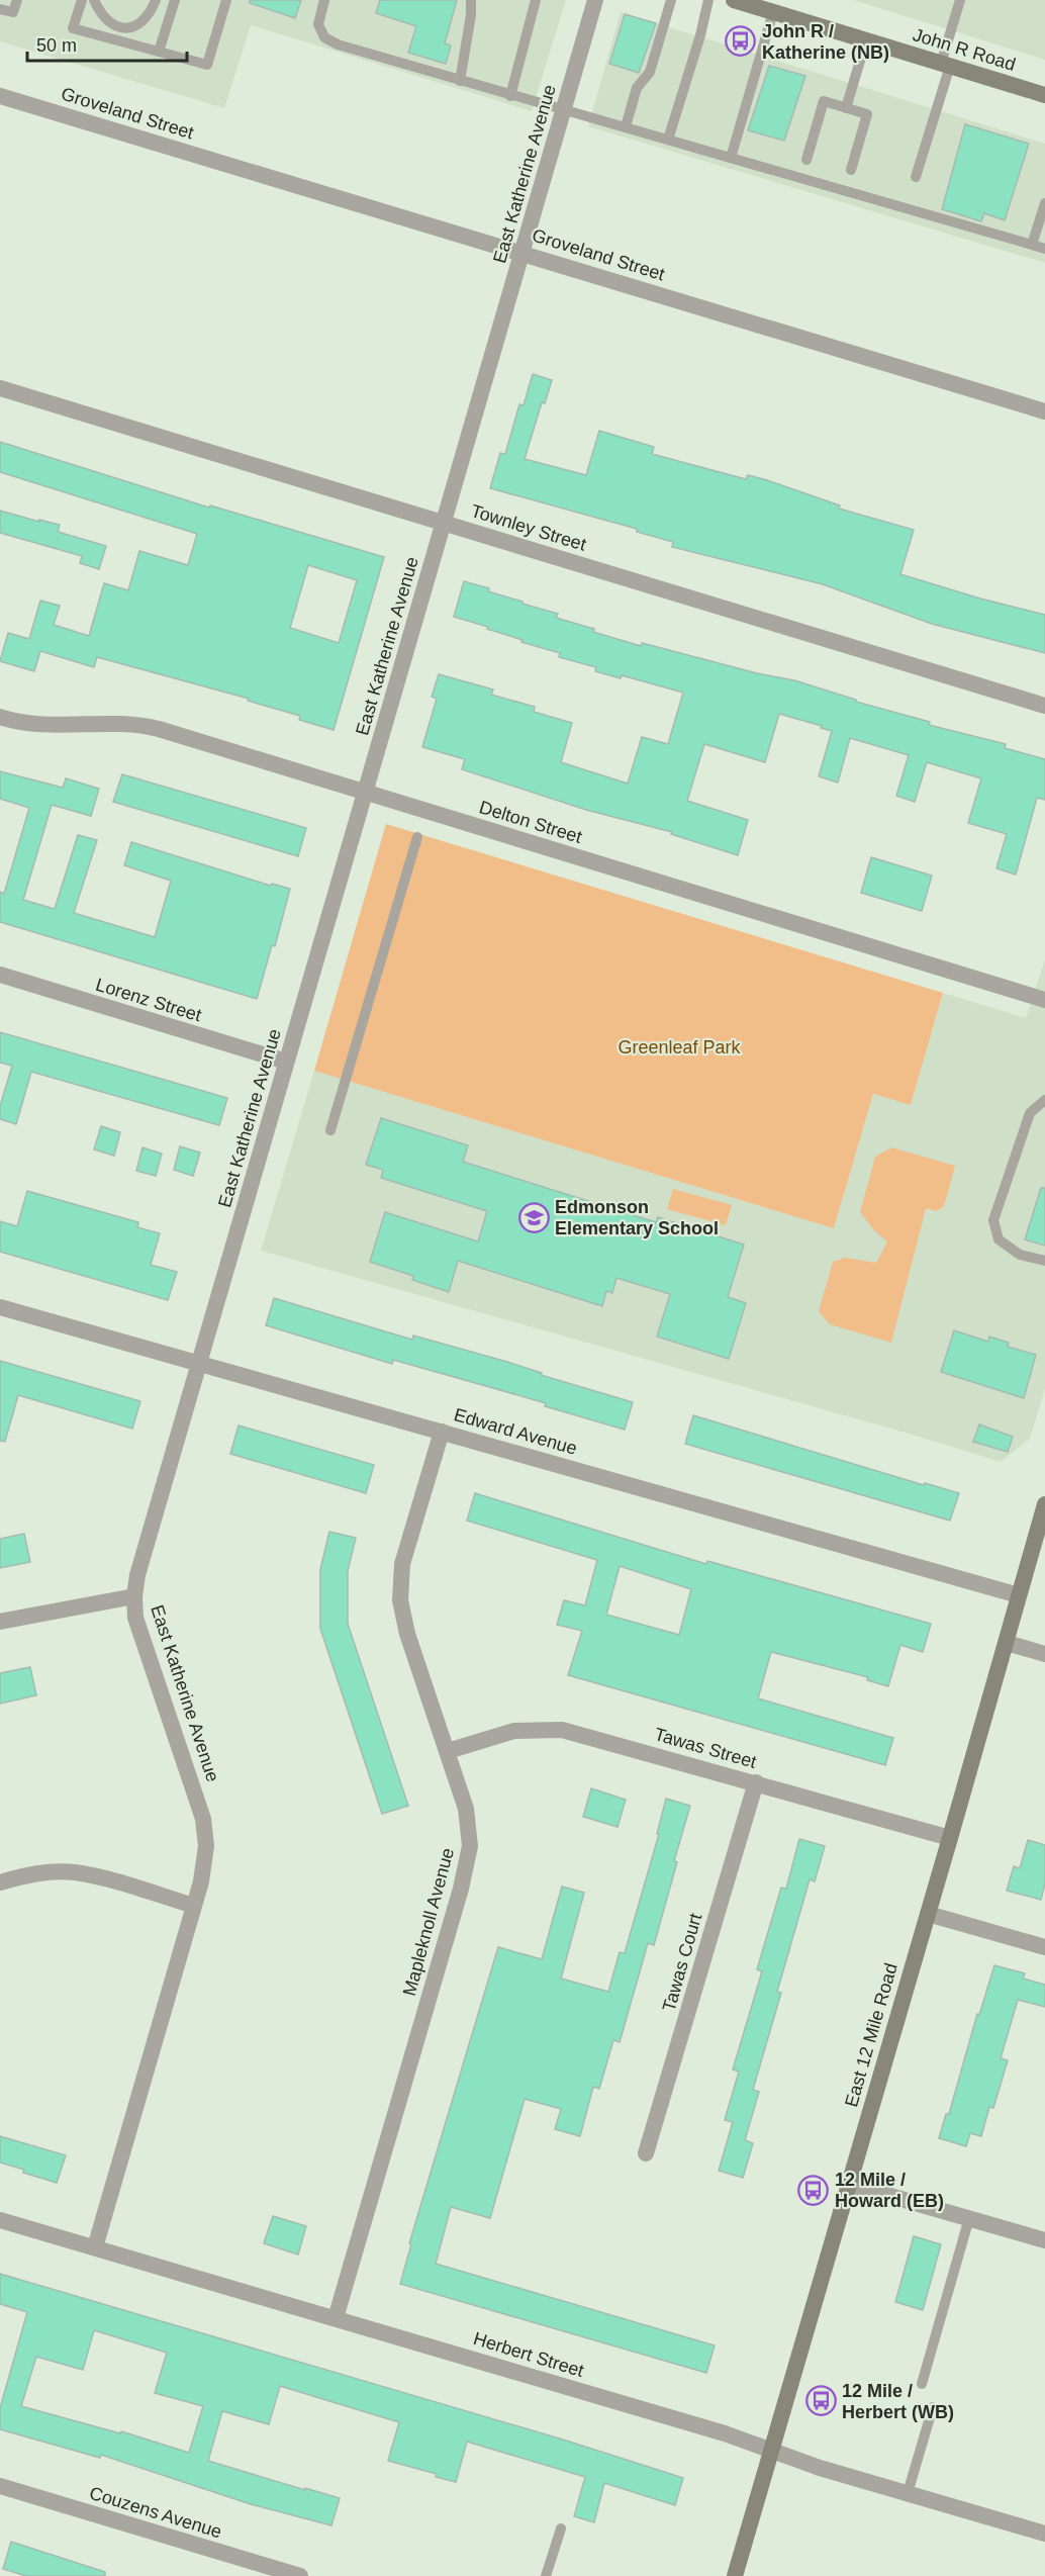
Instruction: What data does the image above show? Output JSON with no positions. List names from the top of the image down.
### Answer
{
  "streets": {
    "main road": ["John R Road", "East 12 Mile Road"],
    "street": [
      "Groveland Street",
      "East Katherine Avenue",
      "Townley Street",
      "Delton Street",
      "Lorenz Street",
      "Edward Avenue",
      "Tawas Street",
      "Mapleknoll Avenue",
      "Tawas Court",
      "Herbert Street",
      "Couzens Avenue"
    ]
  },
  "crossings": [
    ["Groveland Street", "East Katherine Avenue"],
    ["East Katherine Avenue", "Townley Street"],
    ["East Katherine Avenue", "Delton Street"],
    ["East Katherine Avenue", "Lorenz Street"],
    ["East Katherine Avenue", "Edward Avenue"],
    ["East Katherine Avenue", "Herbert Street"],
    ["Edward Avenue", "Mapleknoll Avenue"],
    ["Edward Avenue", "East 12 Mile Road"],
    ["Tawas Street", "Mapleknoll Avenue"],
    ["Tawas Street", "Tawas Court"],
    ["Tawas Street", "East 12 Mile Road"],
    ["Mapleknoll Avenue", "Herbert Street"],
    ["East 12 Mile Road", "Herbert Street"]
  ],
  "parks": ["Greenleaf Park"],
  "places": {
    "bus stop": ["John R / Katherine (NB)", "12 Mile / Howard (EB)", "12 Mile / Herbert (WB)"],
    "school or university": ["Edmonson Elementary School"]
  },
  "scale_bar": "50 m"
}
